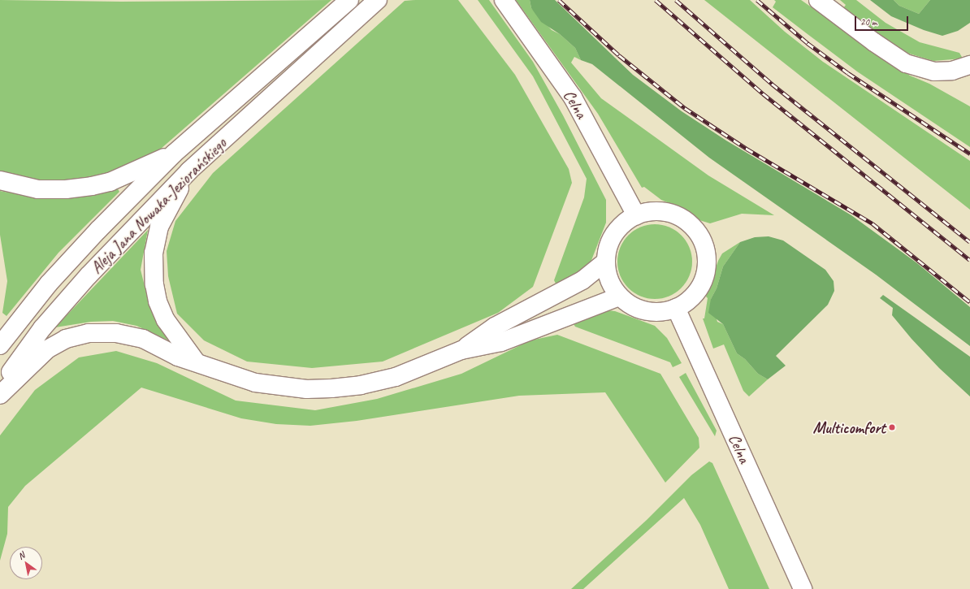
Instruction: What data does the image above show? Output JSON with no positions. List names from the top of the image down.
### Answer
{
  "streets": {
    "main road": ["Celna", "Aleja Jana Nowaka-Jeziorańskiego"]
  },
  "places": ["Multicomfort"],
  "scale_bar": "20 m",
  "north": "top left"
}
